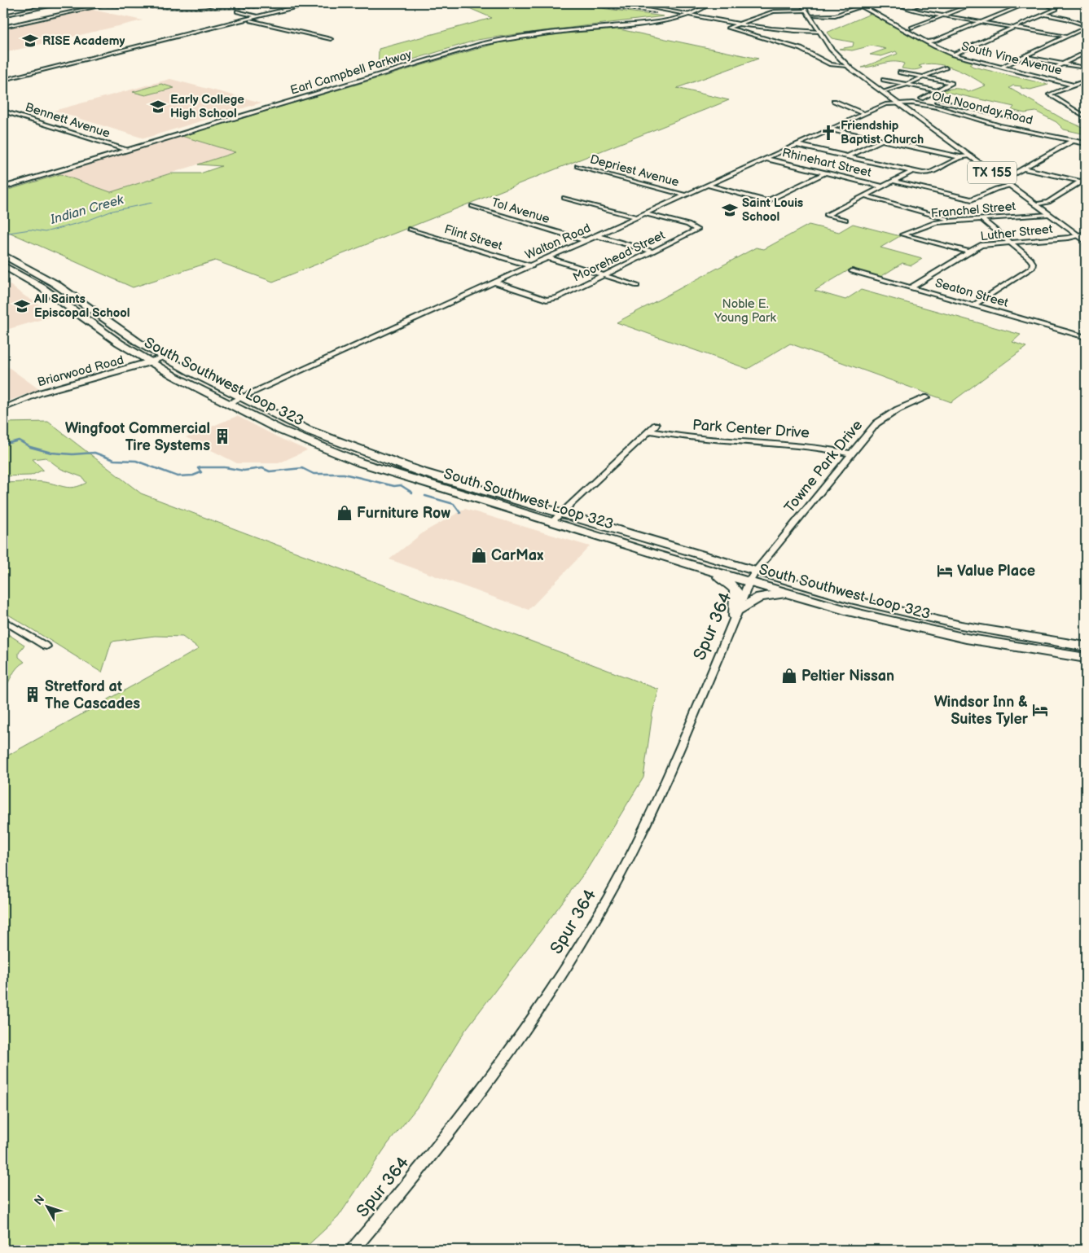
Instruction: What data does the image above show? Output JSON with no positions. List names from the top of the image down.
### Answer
{
  "streets": {
    "highway": ["South Southwest Loop 323"],
    "main road": ["Earl Campbell Parkway", "TX 155"],
    "street": [
      "South Vine Avenue",
      "Old Noonday Road",
      "Bennett Avenue",
      "Rhinehart Street",
      "Depriest Avenue",
      "Franchel Street",
      "Tol Avenue",
      "Luther Street",
      "Flint Street",
      "Walton Road",
      "Moorehead Street",
      "Seaton Street",
      "Briarwood Road",
      "Park Center Drive",
      "Towne Park Drive",
      "Spur 364"
    ]
  },
  "crossings": [
    ["Earl Campbell Parkway", "Bennett Avenue"],
    ["Old Noonday Road", "TX 155"],
    ["Old Noonday Road", "Walton Road"],
    ["Rhinehart Street", "Walton Road"],
    ["Depriest Avenue", "Walton Road"],
    ["TX 155", "Franchel Street"],
    ["TX 155", "Luther Street"],
    ["TX 155", "Walton Road"],
    ["Franchel Street", "Luther Street"],
    ["Tol Avenue", "Walton Road"],
    ["Luther Street", "Seaton Street"],
    ["Flint Street", "Walton Road"],
    ["Walton Road", "Moorehead Street"],
    ["Walton Road", "South Southwest Loop 323"],
    ["Briarwood Road", "South Southwest Loop 323"],
    ["South Southwest Loop 323", "Towne Park Drive"],
    ["South Southwest Loop 323", "Spur 364"],
    ["Park Center Drive", "Towne Park Drive"],
    ["Towne Park Drive", "Spur 364"]
  ],
  "water": ["Indian Creek"],
  "parks": ["Noble E. Young Park"],
  "places": {
    "school or university": [
      "RISE Academy",
      "Early College High School",
      "Saint Louis School",
      "All Saints Episcopal School"
    ],
    "church": ["Friendship Baptist Church"],
    "building": ["Wingfoot Commercial Tire Systems", "Stretford at The Cascades"],
    "shop": ["Furniture Row", "CarMax", "Peltier Nissan"],
    "hotel": ["Value Place", "Windsor Inn & Suites Tyler"]
  },
  "north": "top left"
}
